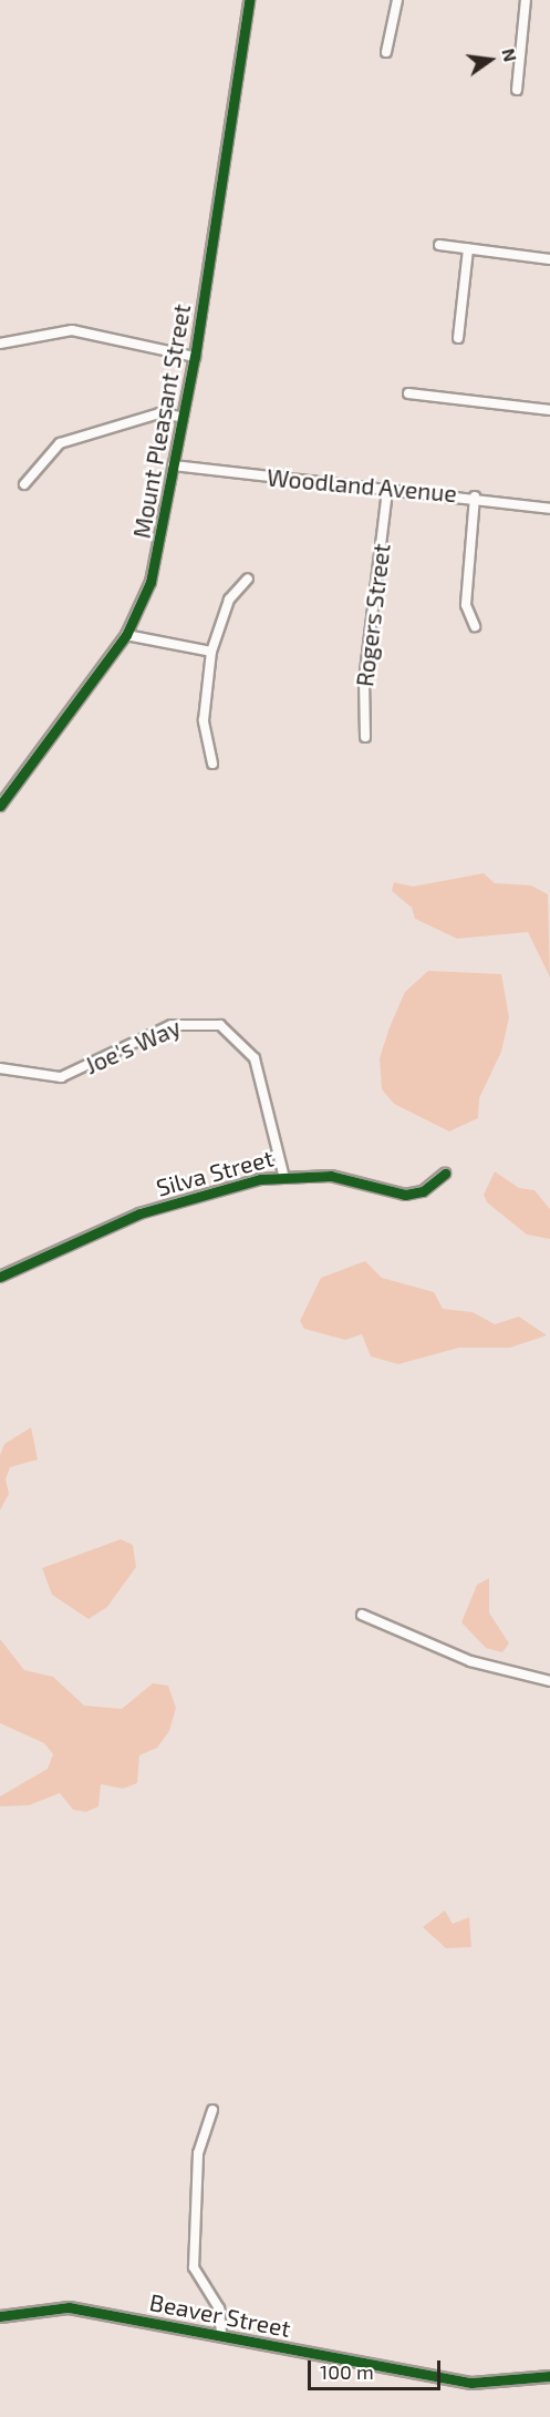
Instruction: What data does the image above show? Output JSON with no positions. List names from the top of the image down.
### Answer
{
  "streets": {
    "street": [
      "Mount Pleasant Street",
      "Woodland Avenue",
      "Rogers Street",
      "Joe's Way",
      "Silva Street",
      "Beaver Street"
    ]
  },
  "crossings": [
    ["Mount Pleasant Street", "Woodland Avenue"],
    ["Woodland Avenue", "Rogers Street"],
    ["Joe's Way", "Silva Street"]
  ],
  "scale_bar": "100 m",
  "north": "right"
}
